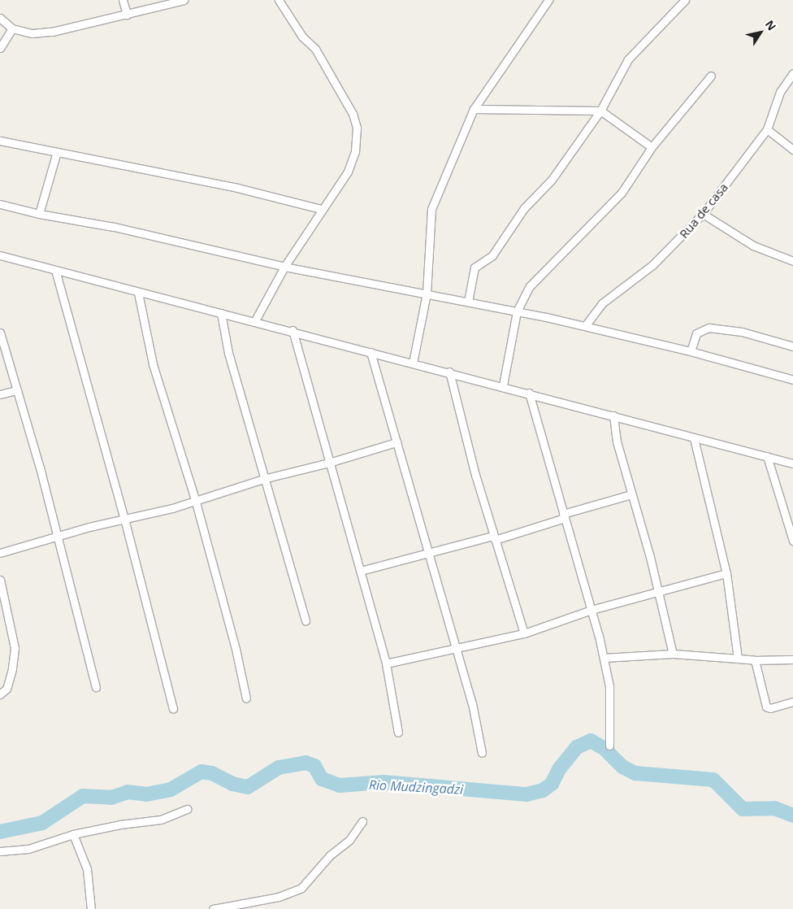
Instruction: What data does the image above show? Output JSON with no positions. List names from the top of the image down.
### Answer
{
  "streets": {
    "street": ["Rua de casa"]
  },
  "water": ["Rio Mudzingadzi"],
  "north": "top right"
}
